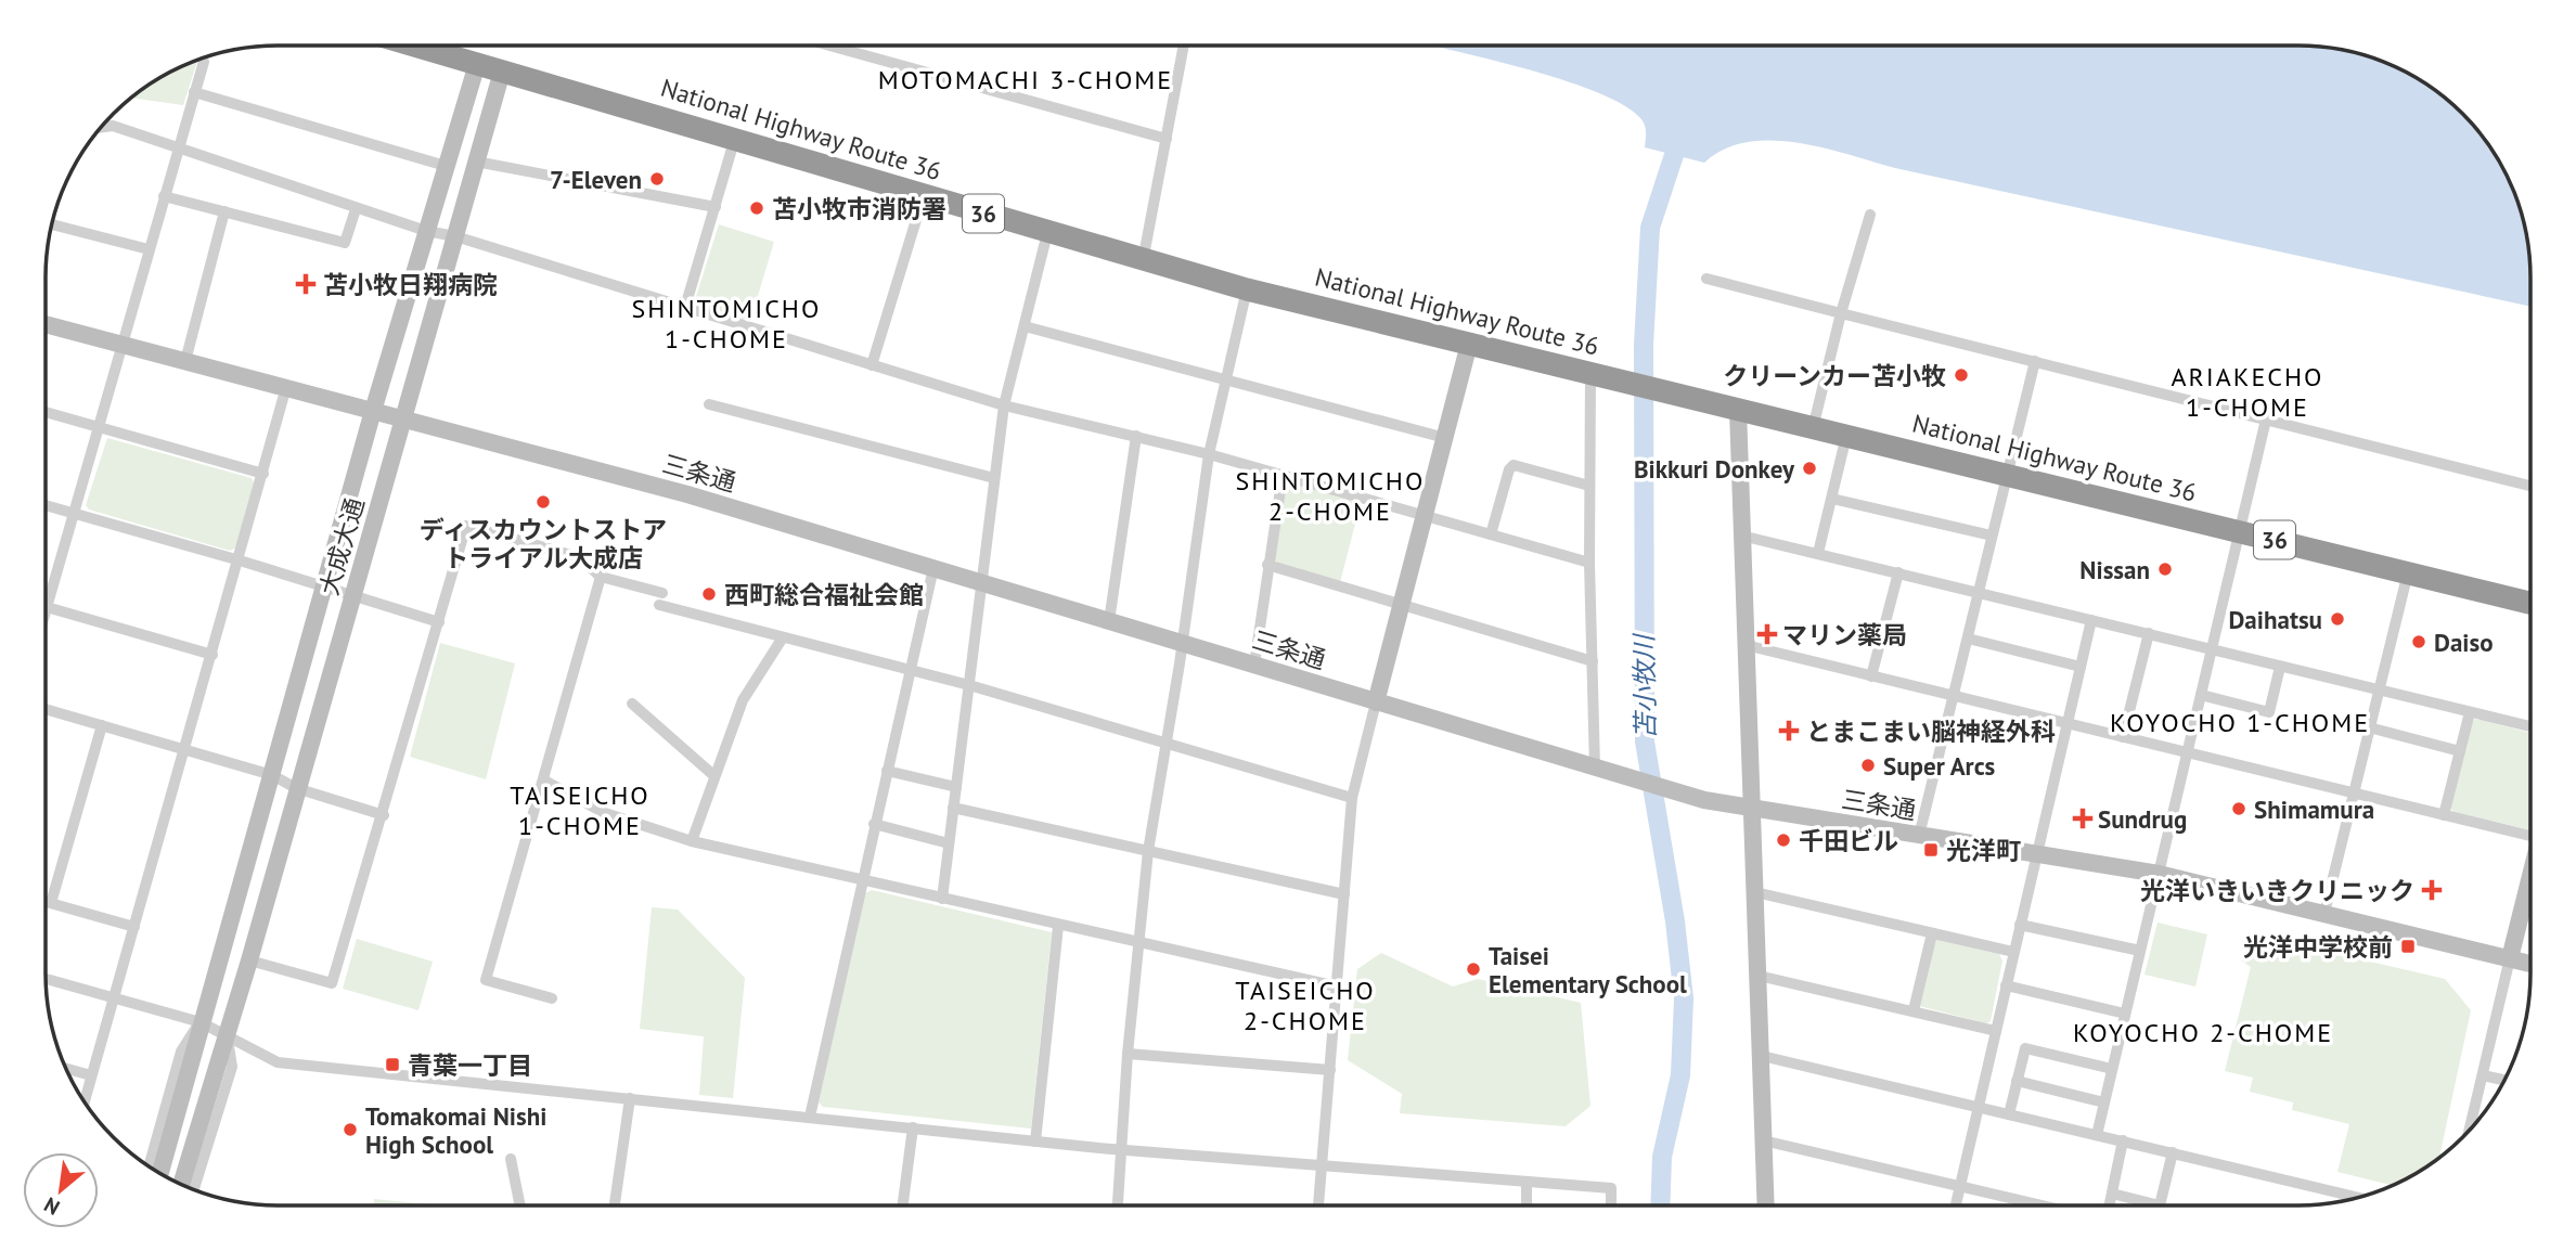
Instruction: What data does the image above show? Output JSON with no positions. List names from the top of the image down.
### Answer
{
  "streets": {
    "highway": ["National Highway Route 36", "36"],
    "street": ["三条通", "大成大通"]
  },
  "crossings": [
    ["National Highway Route 36", "大成大通"],
    ["三条通", "大成大通"]
  ],
  "districts": [
    "MOTOMACHI 3-CHOME",
    "SHINTOMICHO 1-CHOME",
    "ARIAKECHO 1-CHOME",
    "SHINTOMICHO 2-CHOME",
    "KOYOCHO 1-CHOME",
    "TAISEICHO 1-CHOME",
    "TAISEICHO 2-CHOME",
    "KOYOCHO 2-CHOME"
  ],
  "water": ["苫小牧川"],
  "places": {
    "other": [
      "7-Eleven",
      "苫小牧市消防署",
      "クリーンカー苫小牧",
      "Bikkuri Donkey",
      "ディスカウントストア トライアル大成店",
      "Nissan",
      "西町総合福祉会館",
      "Daihatsu",
      "Daiso",
      "Super Arcs",
      "Shimamura",
      "千田ビル",
      "Taisei Elementary School",
      "Tomakomai Nishi High School"
    ],
    "health": [
      "苫小牧日翔病院",
      "マリン薬局",
      "とまこまい脳神経外科",
      "Sundrug",
      "光洋いきいきクリニック"
    ],
    "transit": ["光洋町", "光洋中学校前", "青葉一丁目"]
  },
  "north": "bottom left"
}
